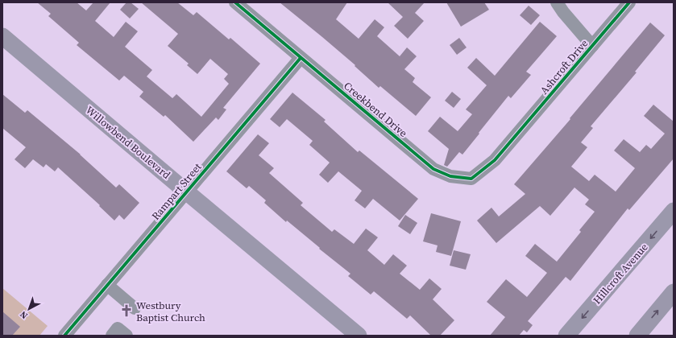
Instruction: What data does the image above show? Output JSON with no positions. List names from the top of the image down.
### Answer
{
  "streets": {
    "main road": ["Willowbend Boulevard", "Hillcroft Avenue"],
    "street": ["Ashcroft Drive", "Creekbend Drive", "Rampart Street"]
  },
  "crossings": [
    ["Ashcroft Drive", "Creekbend Drive"],
    ["Creekbend Drive", "Rampart Street"],
    ["Willowbend Boulevard", "Rampart Street"]
  ],
  "places": {
    "church": ["Westbury Baptist Church"]
  },
  "north": "bottom left"
}
